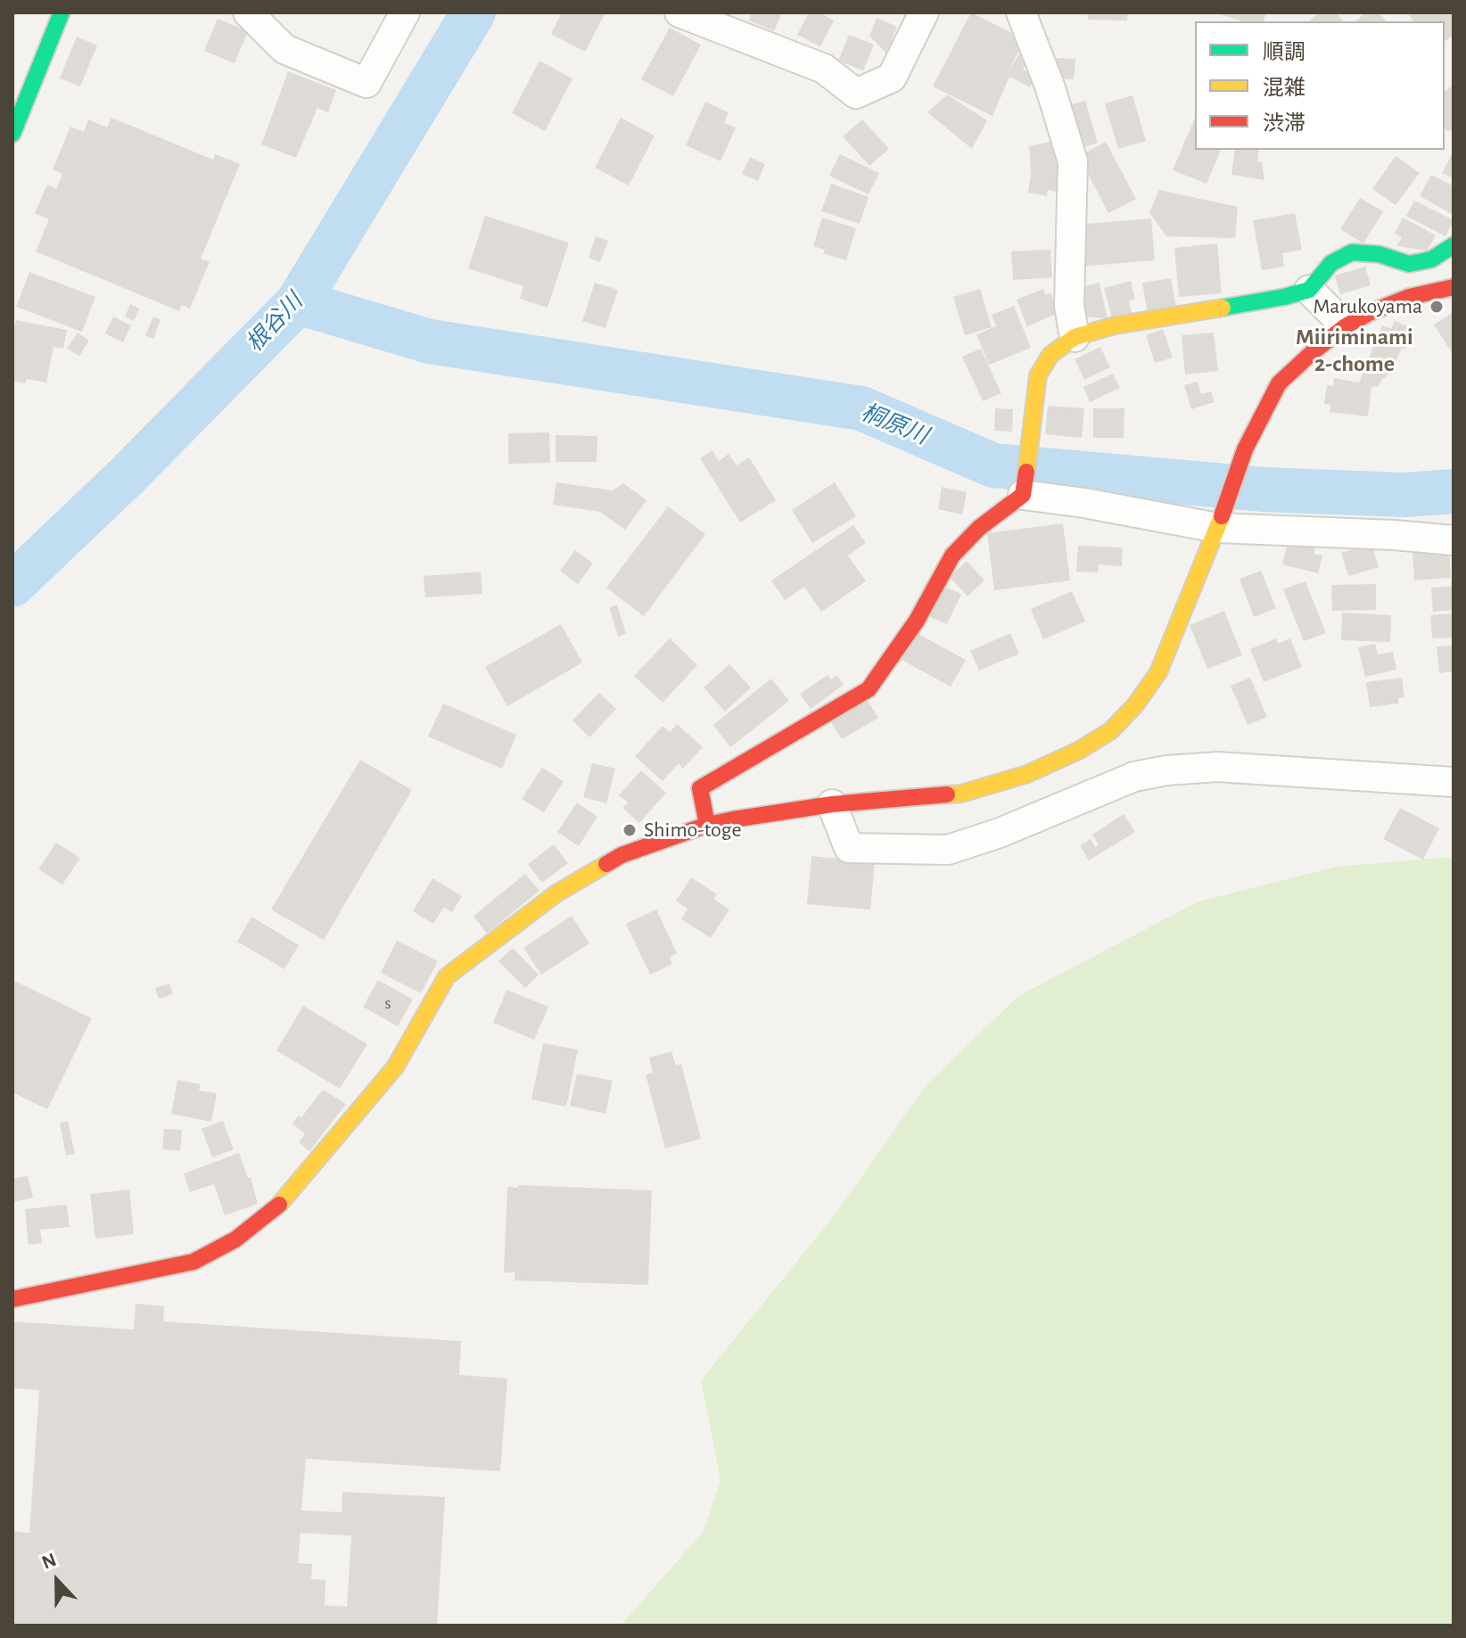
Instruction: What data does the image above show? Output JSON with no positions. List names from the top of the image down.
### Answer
{
  "districts": ["Miiriminami 2-chome"],
  "water": ["根谷川", "桐原川"],
  "places": ["Marukoyama", "Shimo-toge"],
  "house_numbers": ["s"],
  "legend": ["順調", "混雑", "渋滞"],
  "north": "top"
}
